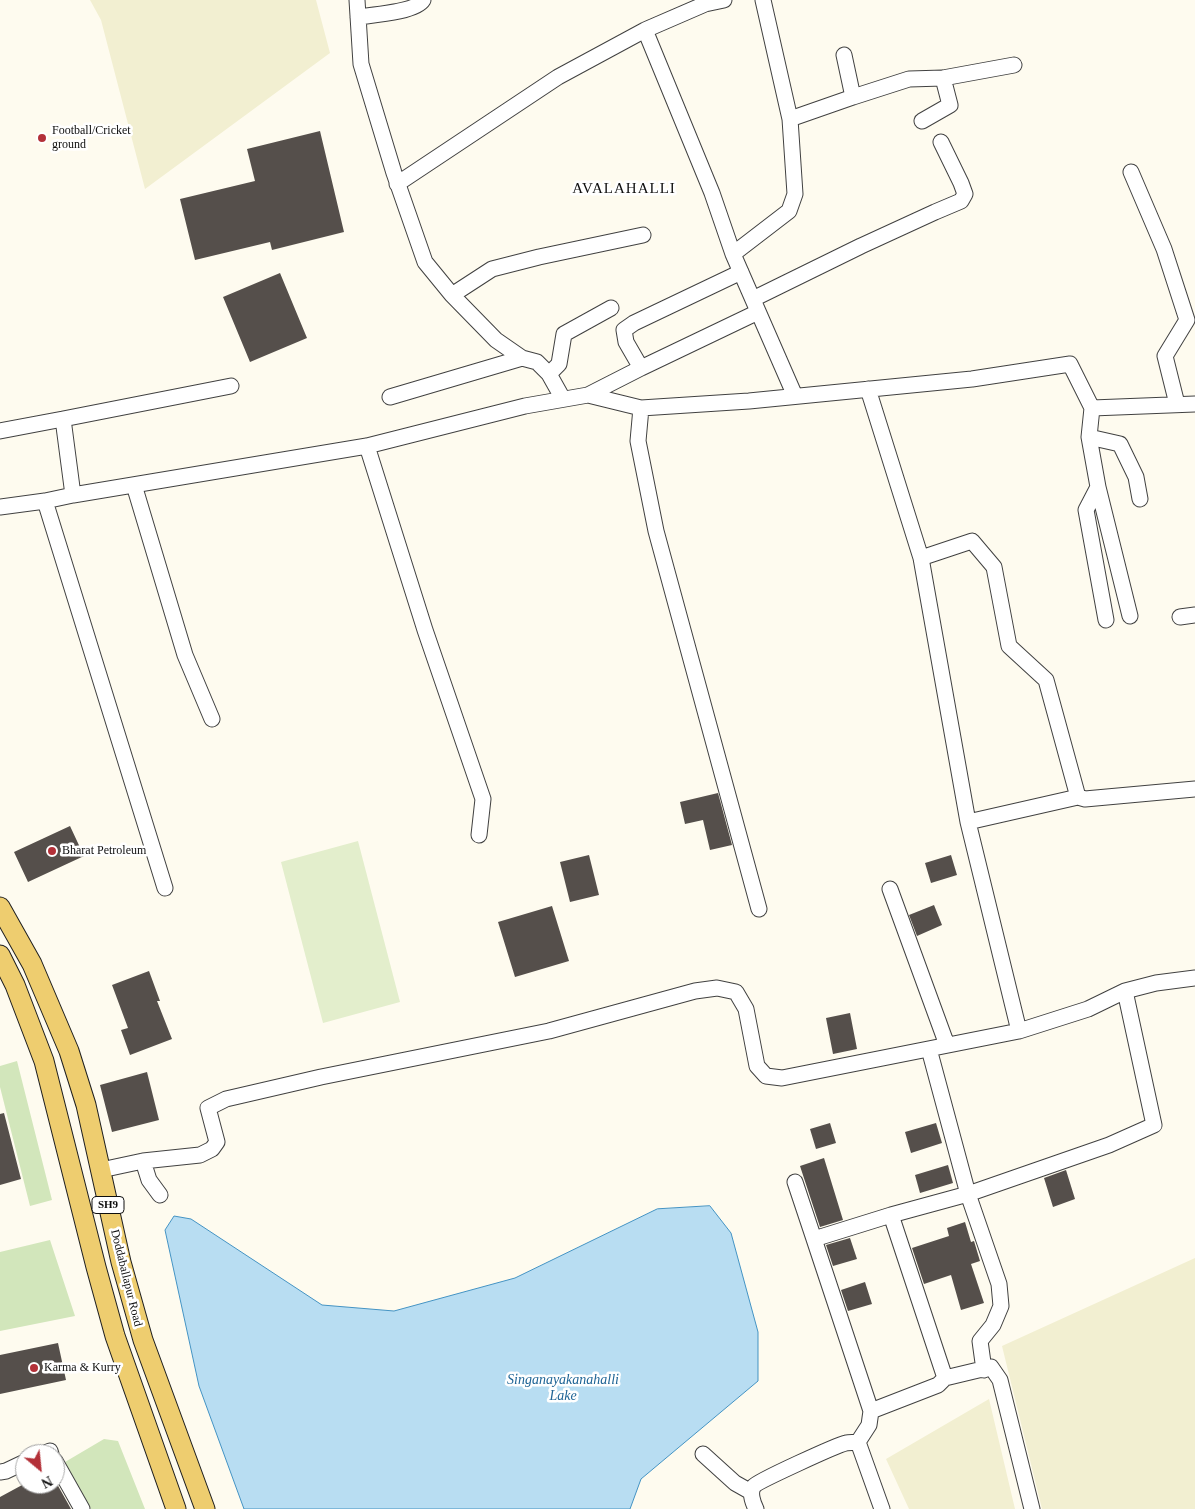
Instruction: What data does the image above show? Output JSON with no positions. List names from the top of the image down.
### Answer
{
  "streets": {
    "main road": ["SH9", "Doddaballapur Road"]
  },
  "districts": ["AVALAHALLI"],
  "water": ["Singanayakanahalli Lake"],
  "places": ["Football/Cricket ground", "Bharat Petroleum", "Karma & Kurry"],
  "north": "bottom right"
}
